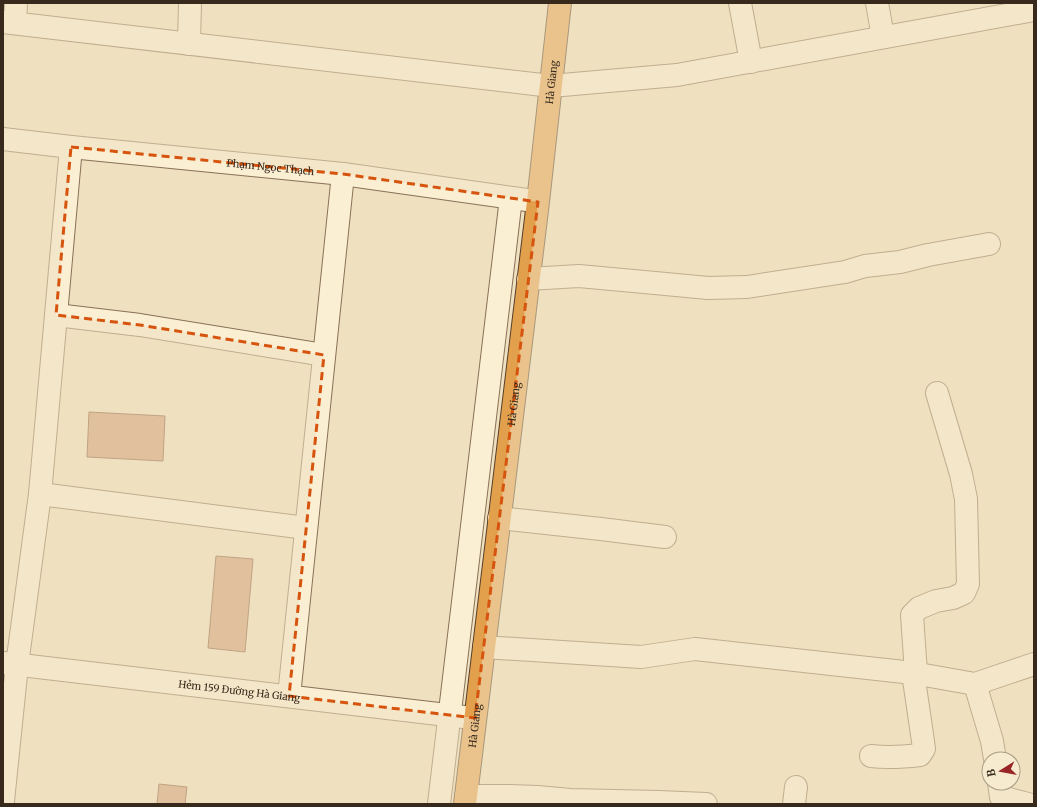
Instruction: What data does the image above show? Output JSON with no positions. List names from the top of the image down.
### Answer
{
  "streets": {
    "highway": ["Hà Giang"],
    "street": ["Phạm Ngọc Thạch", "Hẻm 159 Đường Hà Giang"]
  },
  "crossings": [
    ["Hà Giang", "Phạm Ngọc Thạch"],
    ["Hà Giang", "Hẻm 159 Đường Hà Giang"]
  ],
  "north": "left"
}
